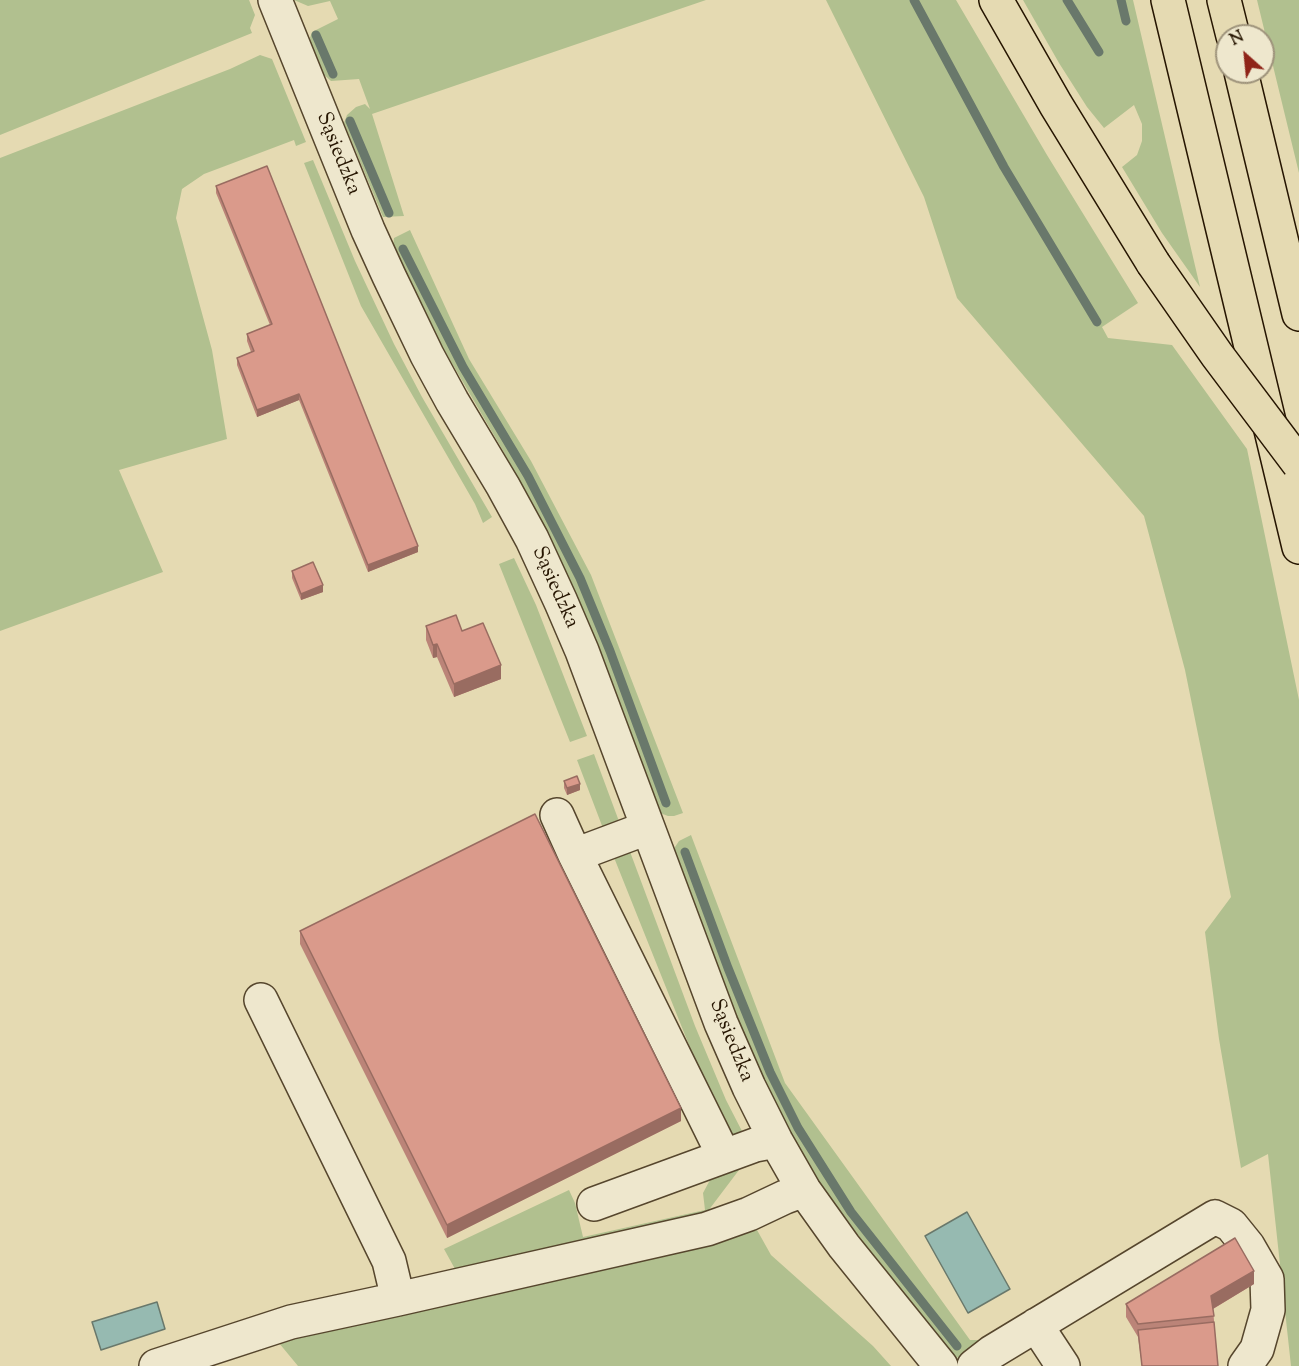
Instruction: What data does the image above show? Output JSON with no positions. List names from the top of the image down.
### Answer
{
  "streets": {
    "street": ["Sąsiedzka"]
  },
  "north": "top left"
}
